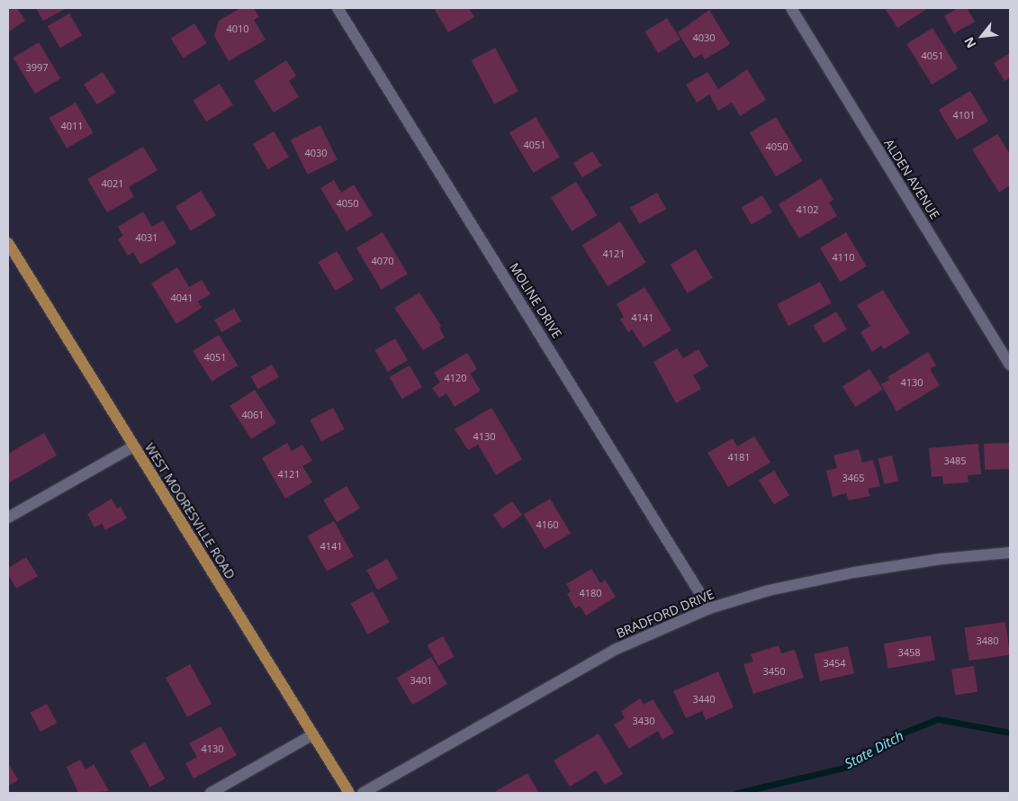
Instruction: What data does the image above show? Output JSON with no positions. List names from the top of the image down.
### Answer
{
  "streets": {
    "main road": ["WEST MOORESVILLE ROAD"],
    "street": ["ALDEN AVENUE", "MOLINE DRIVE", "BRADFORD DRIVE"]
  },
  "crossings": [
    ["MOLINE DRIVE", "BRADFORD DRIVE"]
  ],
  "water": ["State Ditch"],
  "house_numbers": [
    "4010",
    "4030",
    "4051",
    "3997",
    "4101",
    "4011",
    "4051",
    "4050",
    "4030",
    "4021",
    "4050",
    "4102",
    "4031",
    "4121",
    "4110",
    "4070",
    "4041",
    "4141",
    "4051",
    "4120",
    "4130",
    "4061",
    "4130",
    "4181",
    "3485",
    "4121",
    "3465",
    "4160",
    "4141",
    "4180",
    "3480",
    "3458",
    "3454",
    "3450",
    "3401",
    "3440",
    "3430",
    "4130"
  ],
  "north": "bottom left"
}
